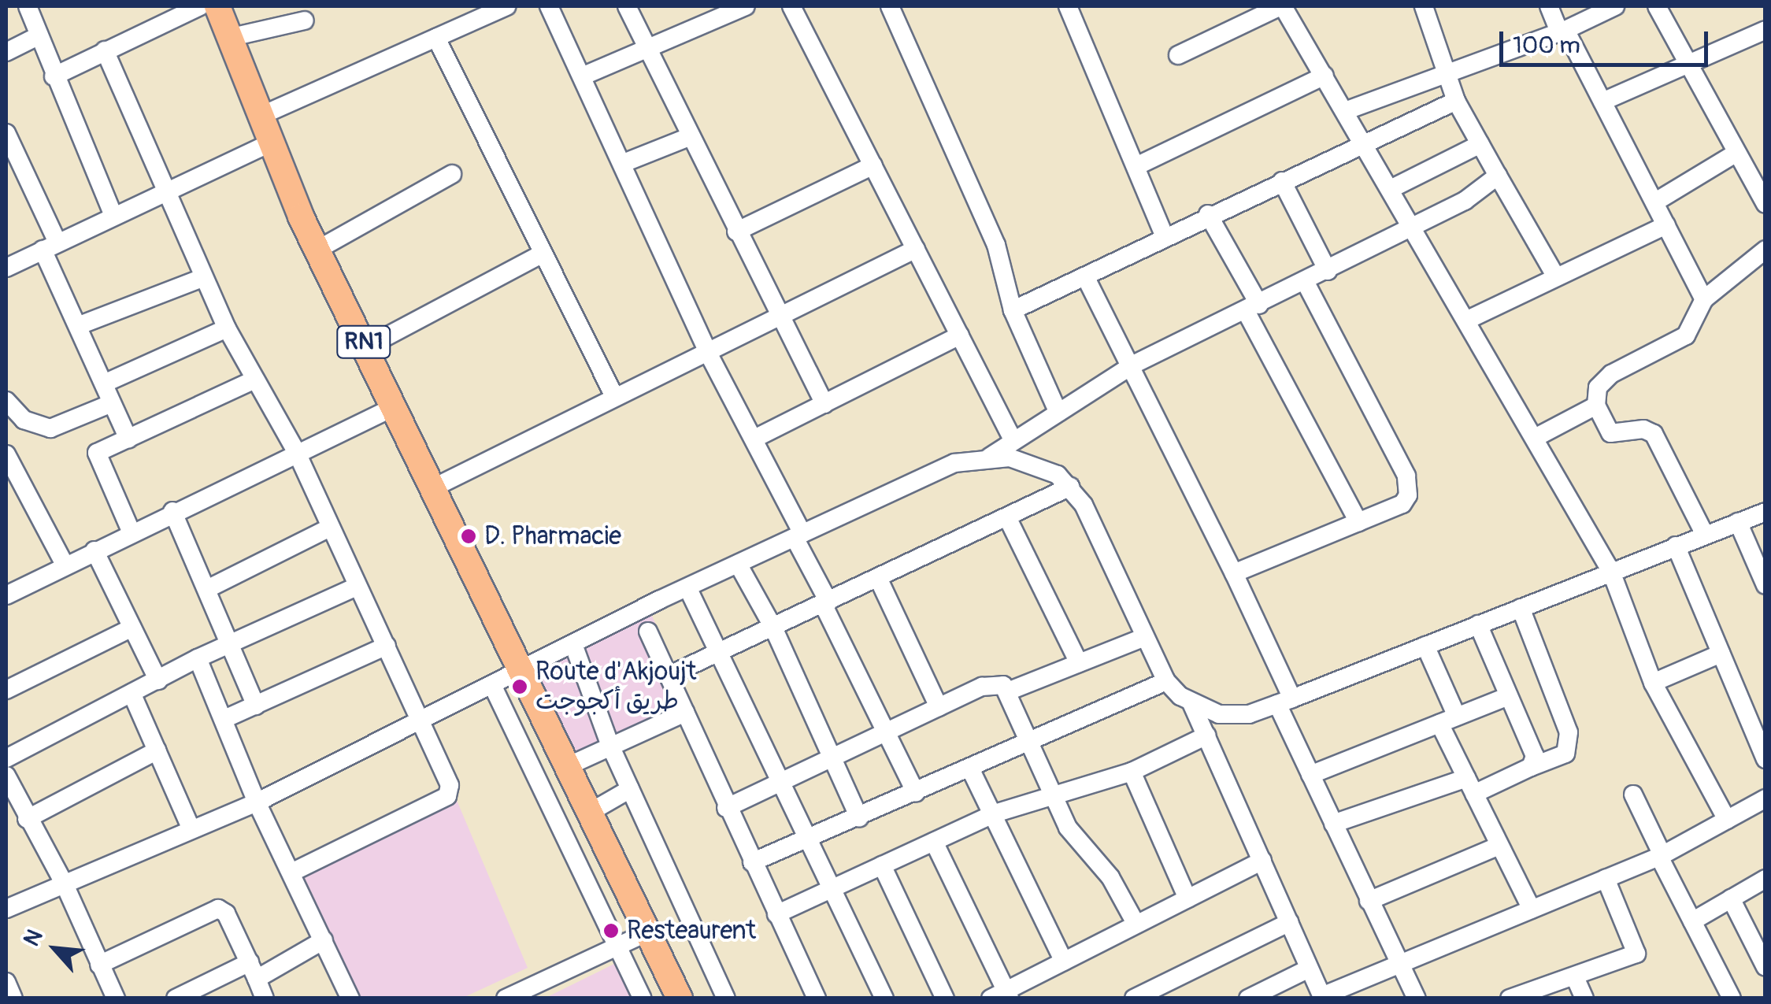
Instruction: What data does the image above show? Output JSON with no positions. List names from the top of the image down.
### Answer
{
  "streets": {
    "highway": ["RN1"]
  },
  "places": ["D. Pharmacie", "Route d'Akjoujt طريق أكجوجت", "Resteaurent"],
  "scale_bar": "100 m",
  "north": "top left"
}
